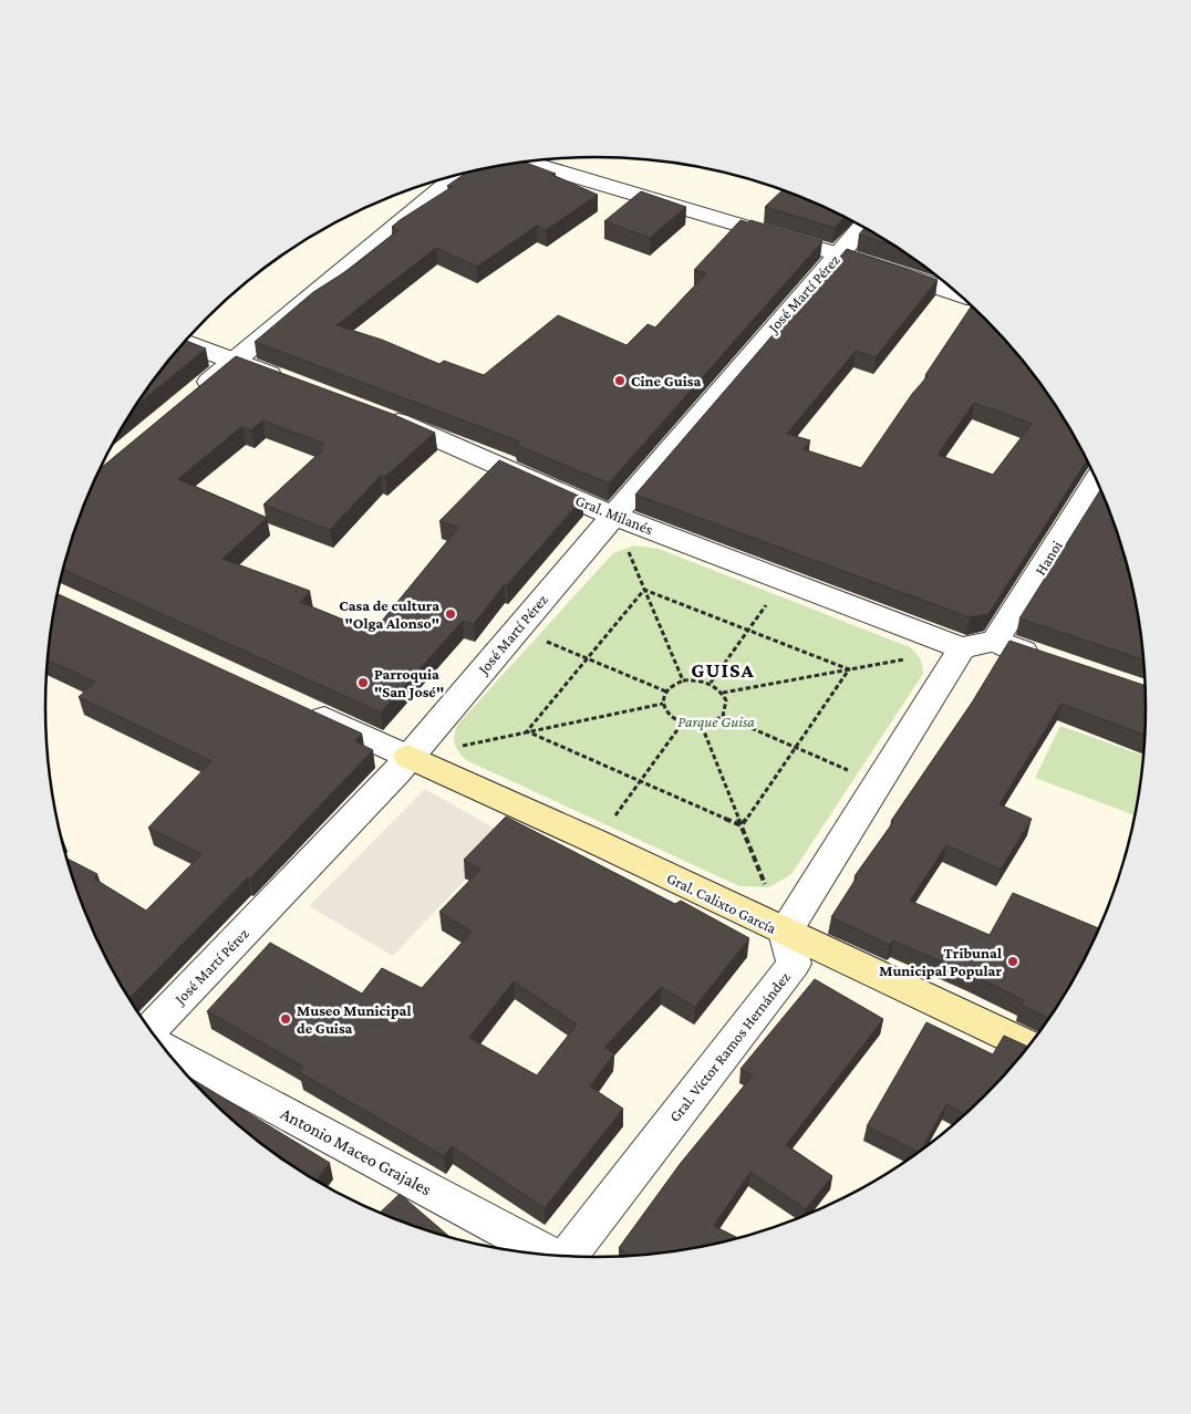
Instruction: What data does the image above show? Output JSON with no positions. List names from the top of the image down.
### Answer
{
  "streets": {
    "main road": ["Gral. Calixto García"],
    "street": [
      "José Martí Pérez",
      "Gral. Milanés",
      "Hanoi",
      "Gral. Víctor Ramos Hernández",
      "Antonio Maceo Grajales"
    ]
  },
  "crossings": [
    ["José Martí Pérez", "Gral. Milanés"],
    ["José Martí Pérez", "Gral. Calixto García"],
    ["Gral. Calixto García", "Gral. Víctor Ramos Hernández"]
  ],
  "districts": ["GUISA"],
  "parks": ["Parque Guisa"],
  "places": [
    "Cine Guisa",
    "Casa de cultura \"Olga Alonso\"",
    "Parroquia \"San José\"",
    "Tribunal Municipal Popular",
    "Museo Municipal de Guisa"
  ]
}
